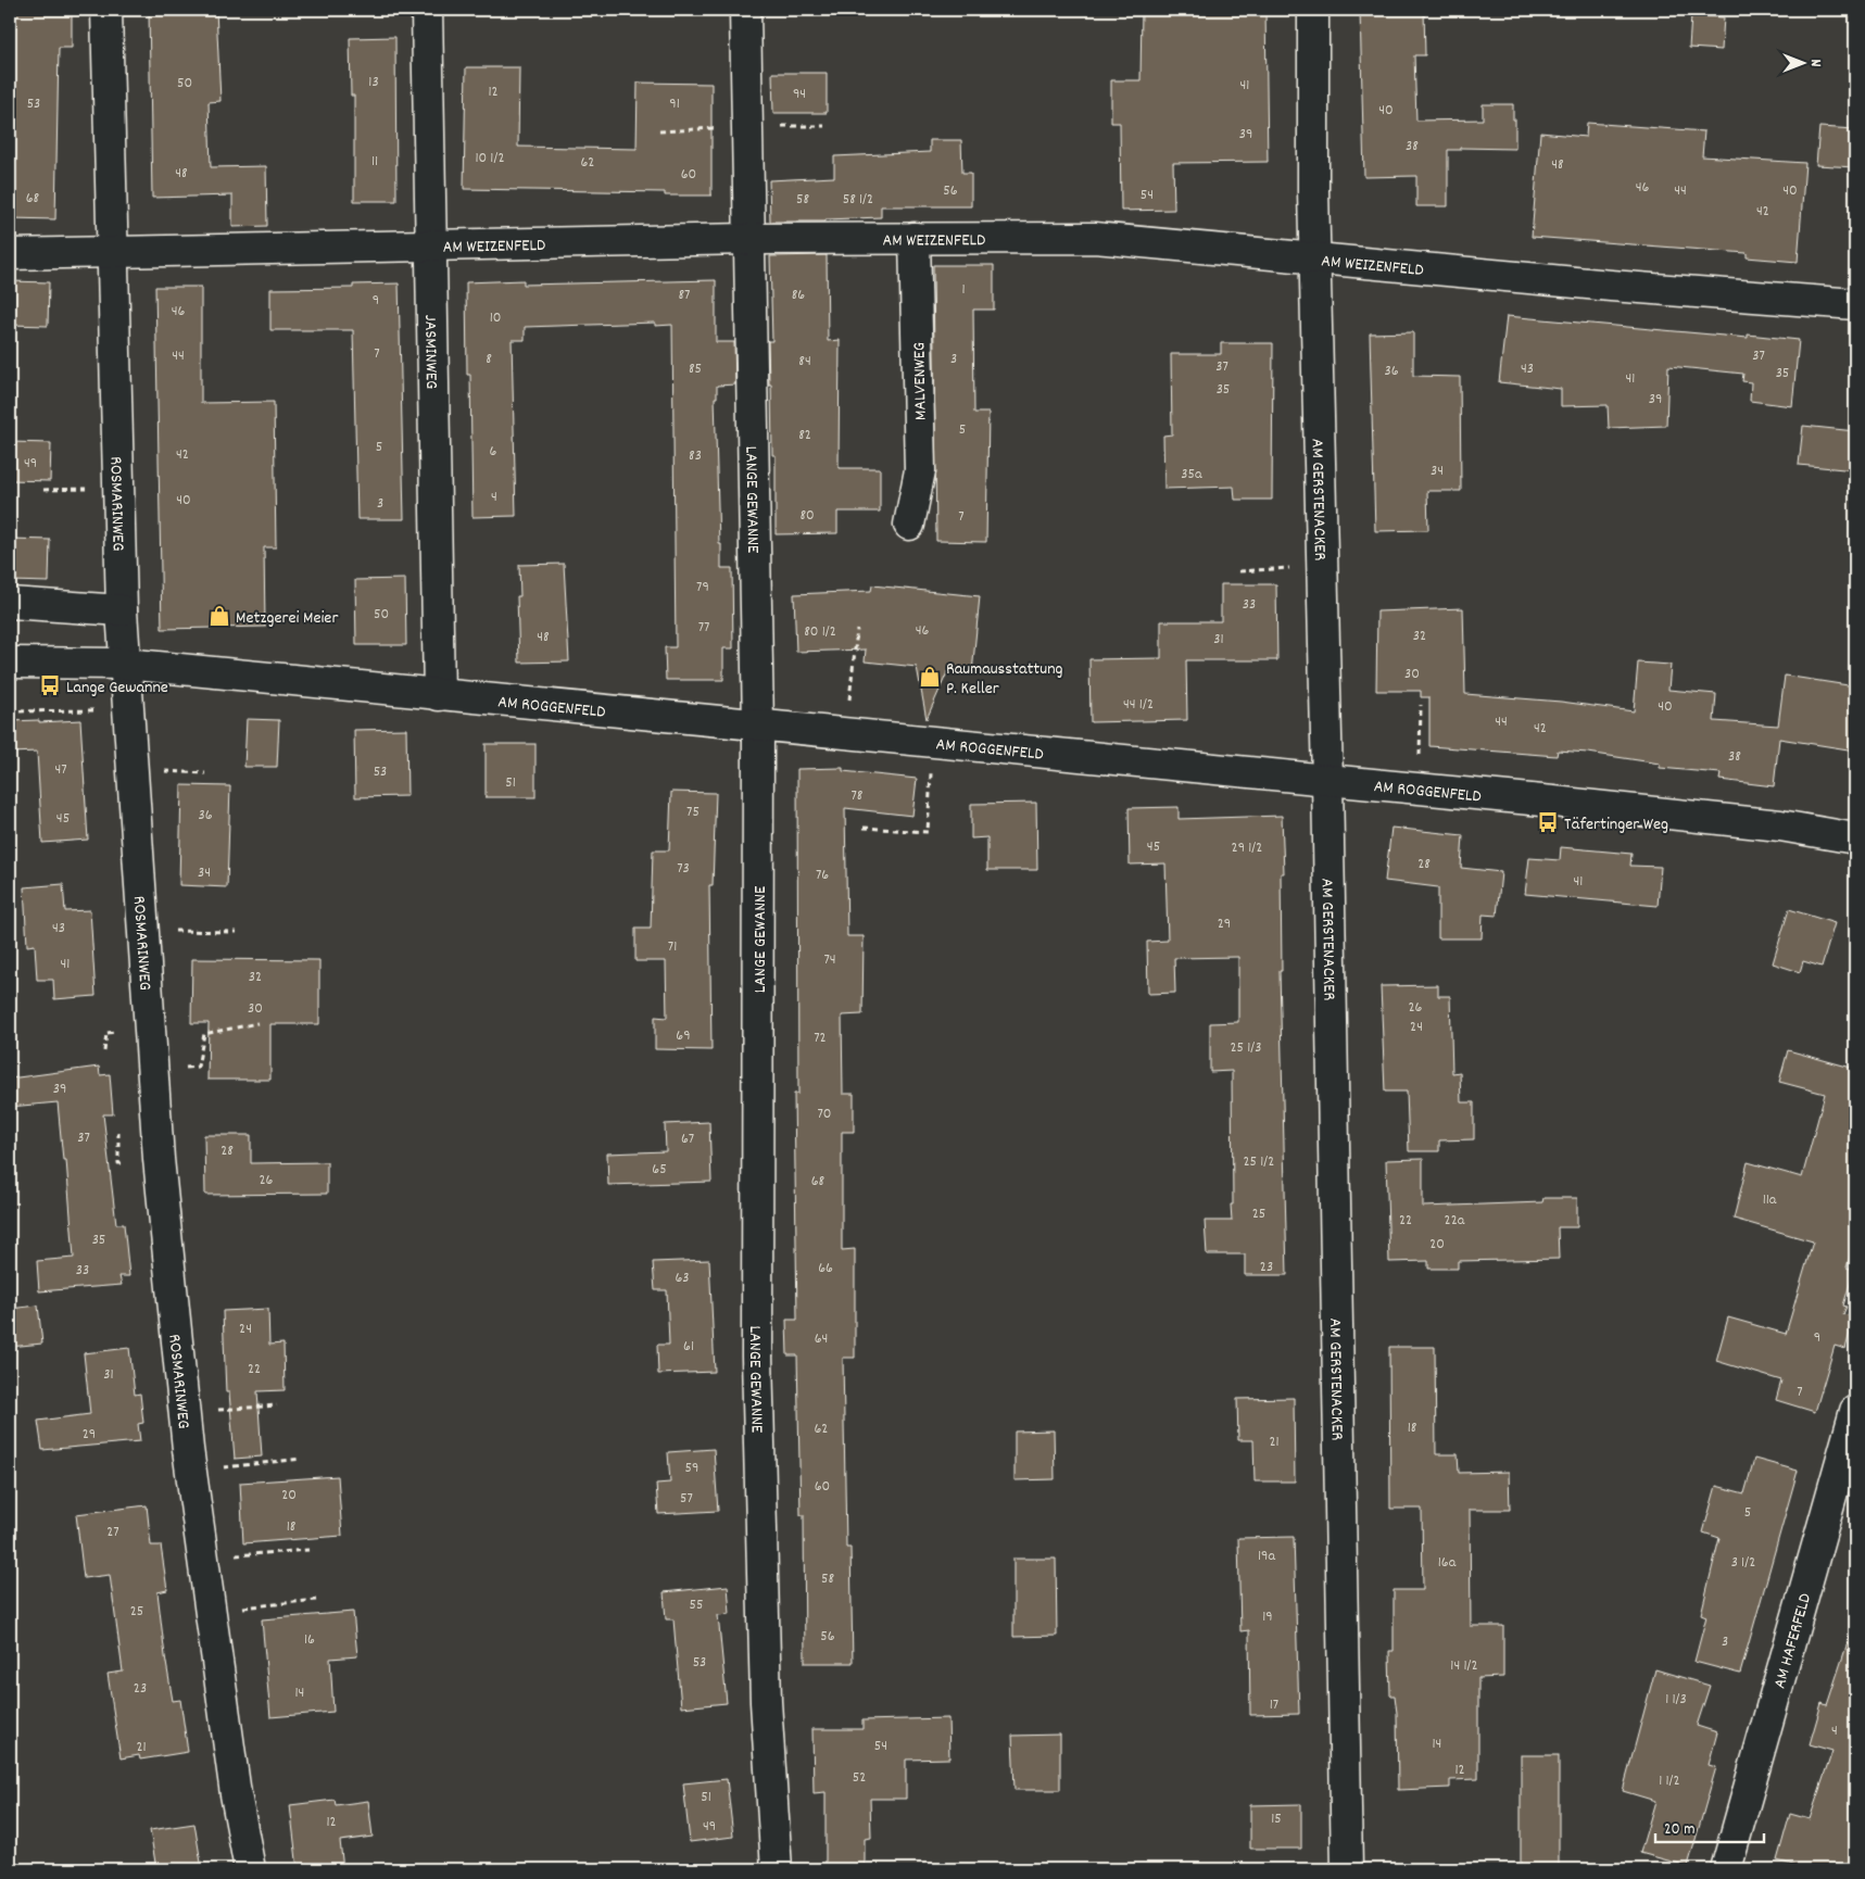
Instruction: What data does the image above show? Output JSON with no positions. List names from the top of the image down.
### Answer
{
  "streets": {
    "street": [
      "AM WEIZENFELD",
      "JASMINWEG",
      "MALVENWEG",
      "LANGE GEWANNE",
      "AM GERSTENACKER",
      "ROSMARINWEG",
      "AM ROGGENFELD",
      "AM HAFERFELD"
    ]
  },
  "crossings": [
    ["AM WEIZENFELD", "JASMINWEG"],
    ["AM WEIZENFELD", "MALVENWEG"],
    ["AM WEIZENFELD", "LANGE GEWANNE"],
    ["AM WEIZENFELD", "AM GERSTENACKER"],
    ["AM WEIZENFELD", "ROSMARINWEG"],
    ["JASMINWEG", "AM ROGGENFELD"],
    ["LANGE GEWANNE", "AM ROGGENFELD"],
    ["AM GERSTENACKER", "AM ROGGENFELD"],
    ["ROSMARINWEG", "AM ROGGENFELD"]
  ],
  "places": {
    "shop": ["Metzgerei Meier", "Raumausstattung P. Keller"],
    "bus stop": ["Lange Gewanne", "Täfertinger Weg"]
  },
  "house_numbers": [
    "13",
    "50",
    "41",
    "12",
    "94",
    "53",
    "91",
    "40",
    "39",
    "38",
    "10 1/2",
    "11",
    "62",
    "48",
    "48",
    "60",
    "46",
    "56",
    "44",
    "40",
    "54",
    "68",
    "58",
    "58 1/2",
    "42",
    "1",
    "87",
    "86",
    "9",
    "46",
    "10",
    "7",
    "44",
    "37",
    "8",
    "3",
    "84",
    "37",
    "85",
    "43",
    "36",
    "35",
    "41",
    "35",
    "39",
    "5",
    "82",
    "5",
    "6",
    "42",
    "83",
    "49",
    "34",
    "35a",
    "4",
    "40",
    "3",
    "80",
    "7",
    "79",
    "33",
    "50",
    "77",
    "46",
    "80 1/2",
    "32",
    "48",
    "31",
    "30",
    "44 1/2",
    "40",
    "44",
    "42",
    "38",
    "47",
    "53",
    "51",
    "78",
    "75",
    "36",
    "45",
    "45",
    "29 1/2",
    "28",
    "73",
    "34",
    "76",
    "41",
    "29",
    "43",
    "71",
    "74",
    "41",
    "32",
    "26",
    "30",
    "24",
    "69",
    "72",
    "25 1/3",
    "39",
    "70",
    "37",
    "67",
    "28",
    "25 1/2",
    "65",
    "26",
    "68",
    "11a",
    "25",
    "22",
    "22a",
    "35",
    "20",
    "23",
    "66",
    "33",
    "63",
    "24",
    "9",
    "64",
    "61",
    "22",
    "31",
    "7",
    "18",
    "62",
    "29",
    "21",
    "59",
    "60",
    "20",
    "57",
    "5",
    "18",
    "27",
    "19a",
    "16a",
    "3 1/2",
    "58",
    "55",
    "25",
    "19",
    "56",
    "16",
    "3",
    "53",
    "14 1/2",
    "23",
    "14",
    "1 1/3",
    "17",
    "4",
    "14",
    "54",
    "21",
    "12",
    "52",
    "1 1/2",
    "51",
    "15",
    "12",
    "49"
  ],
  "scale_bar": "20 m",
  "north": "right"
}
